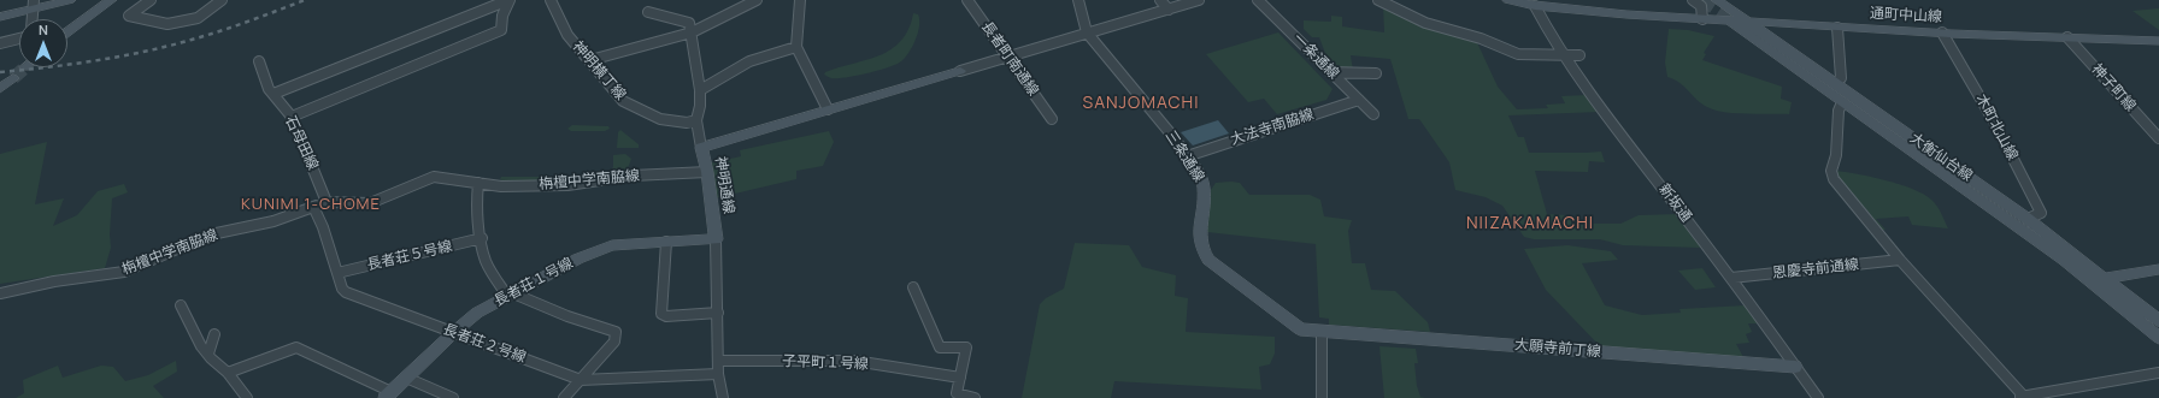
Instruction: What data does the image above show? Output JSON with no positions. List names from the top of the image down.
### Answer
{
  "streets": {
    "street": [
      "通町中山線",
      "一条通線",
      "長者町南通線",
      "神明横丁線",
      "神子町線",
      "大法寺南脇線",
      "木町北山線",
      "石母田線",
      "三条通線",
      "大衡仙台線",
      "栴檀中学南脇線",
      "神明通線",
      "新坂通",
      "長者荘５号線",
      "恩慶寺前通線",
      "長者荘１号線",
      "長者荘２号線",
      "大願寺前丁線",
      "子平町１号線"
    ]
  },
  "crossings": [
    ["通町中山線", "神子町線"],
    ["通町中山線", "木町北山線"],
    ["通町中山線", "大衡仙台線"],
    ["通町中山線", "新坂通"],
    ["一条通線", "大法寺南脇線"],
    ["神明横丁線", "神明通線"],
    ["大法寺南脇線", "三条通線"],
    ["木町北山線", "大衡仙台線"],
    ["石母田線", "栴檀中学南脇線"],
    ["石母田線", "長者荘２号線"],
    ["三条通線", "大願寺前丁線"],
    ["栴檀中学南脇線", "神明通線"],
    ["栴檀中学南脇線", "長者荘２号線"],
    ["神明通線", "長者荘１号線"],
    ["神明通線", "長者荘２号線"],
    ["神明通線", "子平町１号線"],
    ["新坂通", "恩慶寺前通線"],
    ["新坂通", "大願寺前丁線"],
    ["長者荘５号線", "長者荘２号線"],
    ["長者荘１号線", "長者荘２号線"]
  ],
  "districts": ["SANJOMACHI", "KUNIMI 1-CHOME", "NIIZAKAMACHI"],
  "north": "top"
}
